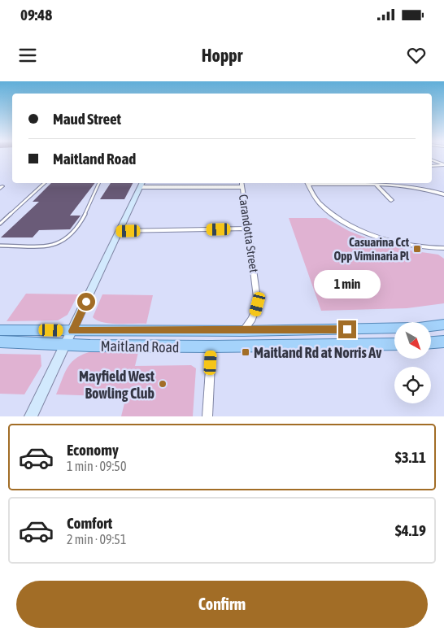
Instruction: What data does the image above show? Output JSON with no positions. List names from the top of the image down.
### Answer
{
  "streets": {
    "main road": ["Maitland Road"],
    "street": ["Carandotta Street"]
  },
  "crossings": [
    ["Carandotta Street", "Maitland Road"]
  ],
  "places": {
    "transit": ["Casuarina Cct Opp Viminaria Pl", "Maitland Rd at Norris Av"],
    "other": ["Mayfield West Bowling Club"]
  },
  "north": "bottom right",
  "page": {
    "status": "09:48",
    "header": "Hoppr",
    "banner": ["Maud Street", "Maitland Road"],
    "bubble": "1 min",
    "list": [
      {
        "name": "Economy",
        "note": "1 min · 09:50",
        "value": "$3.11"
      },
      {
        "name": "Comfort",
        "note": "2 min · 09:51",
        "value": "$4.19"
      }
    ],
    "buttons": "Confirm"
  }
}
